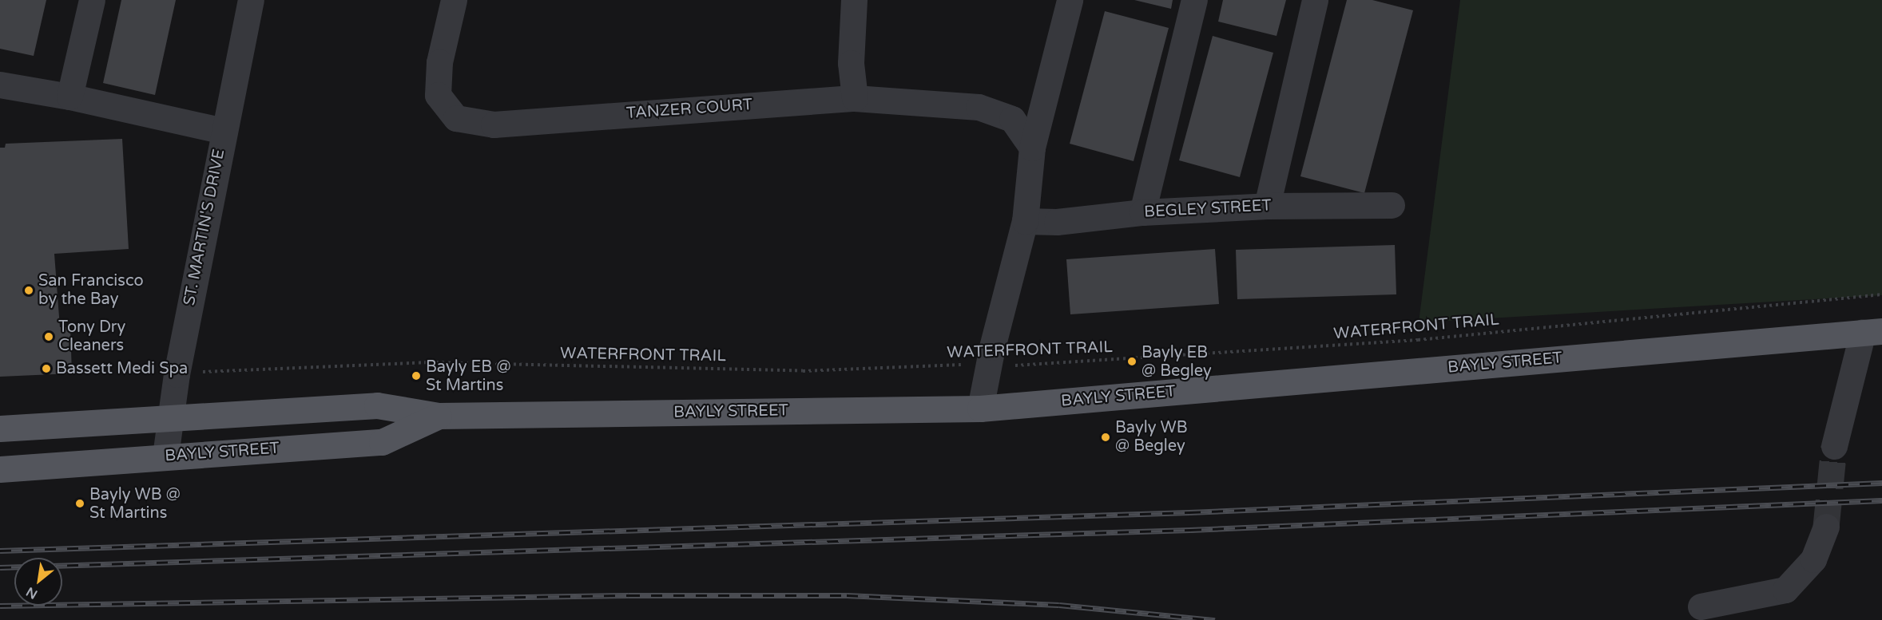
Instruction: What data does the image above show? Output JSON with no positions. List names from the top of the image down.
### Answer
{
  "streets": {
    "main road": ["BAYLY STREET"],
    "street": ["TANZER COURT", "BEGLEY STREET", "ST. MARTIN'S DRIVE"],
    "path": ["WATERFRONT TRAIL"]
  },
  "crossings": [
    ["ST. MARTIN'S DRIVE", "WATERFRONT TRAIL"],
    ["ST. MARTIN'S DRIVE", "BAYLY STREET"]
  ],
  "places": [
    "San Francisco by the Bay",
    "Tony Dry Cleaners",
    "Bayly EB @ Begley",
    "Bassett Medi Spa",
    "Bayly EB @ St Martins",
    "Bayly WB @ Begley",
    "Bayly WB @ St Martins"
  ],
  "north": "bottom left"
}
